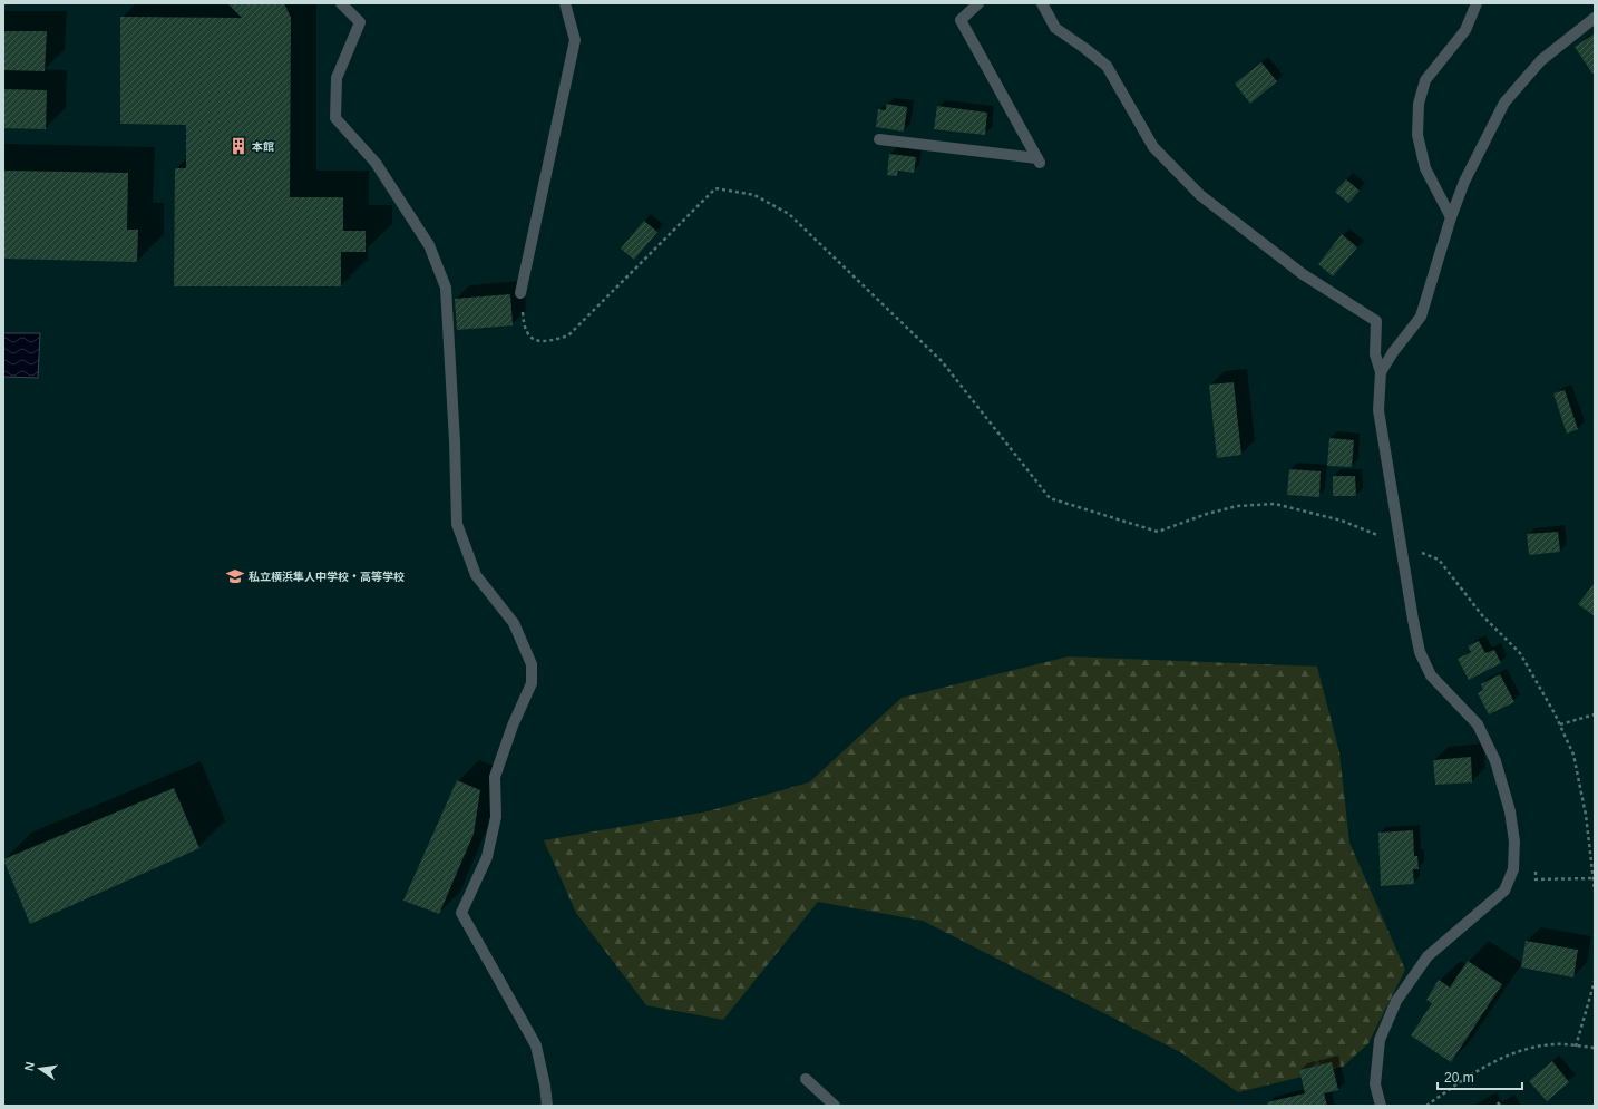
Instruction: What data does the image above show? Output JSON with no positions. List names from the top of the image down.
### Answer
{
  "places": {
    "building": ["本館"],
    "school or university": ["私立横浜隼人中学校・高等学校"]
  },
  "scale_bar": "20 m",
  "north": "left"
}
